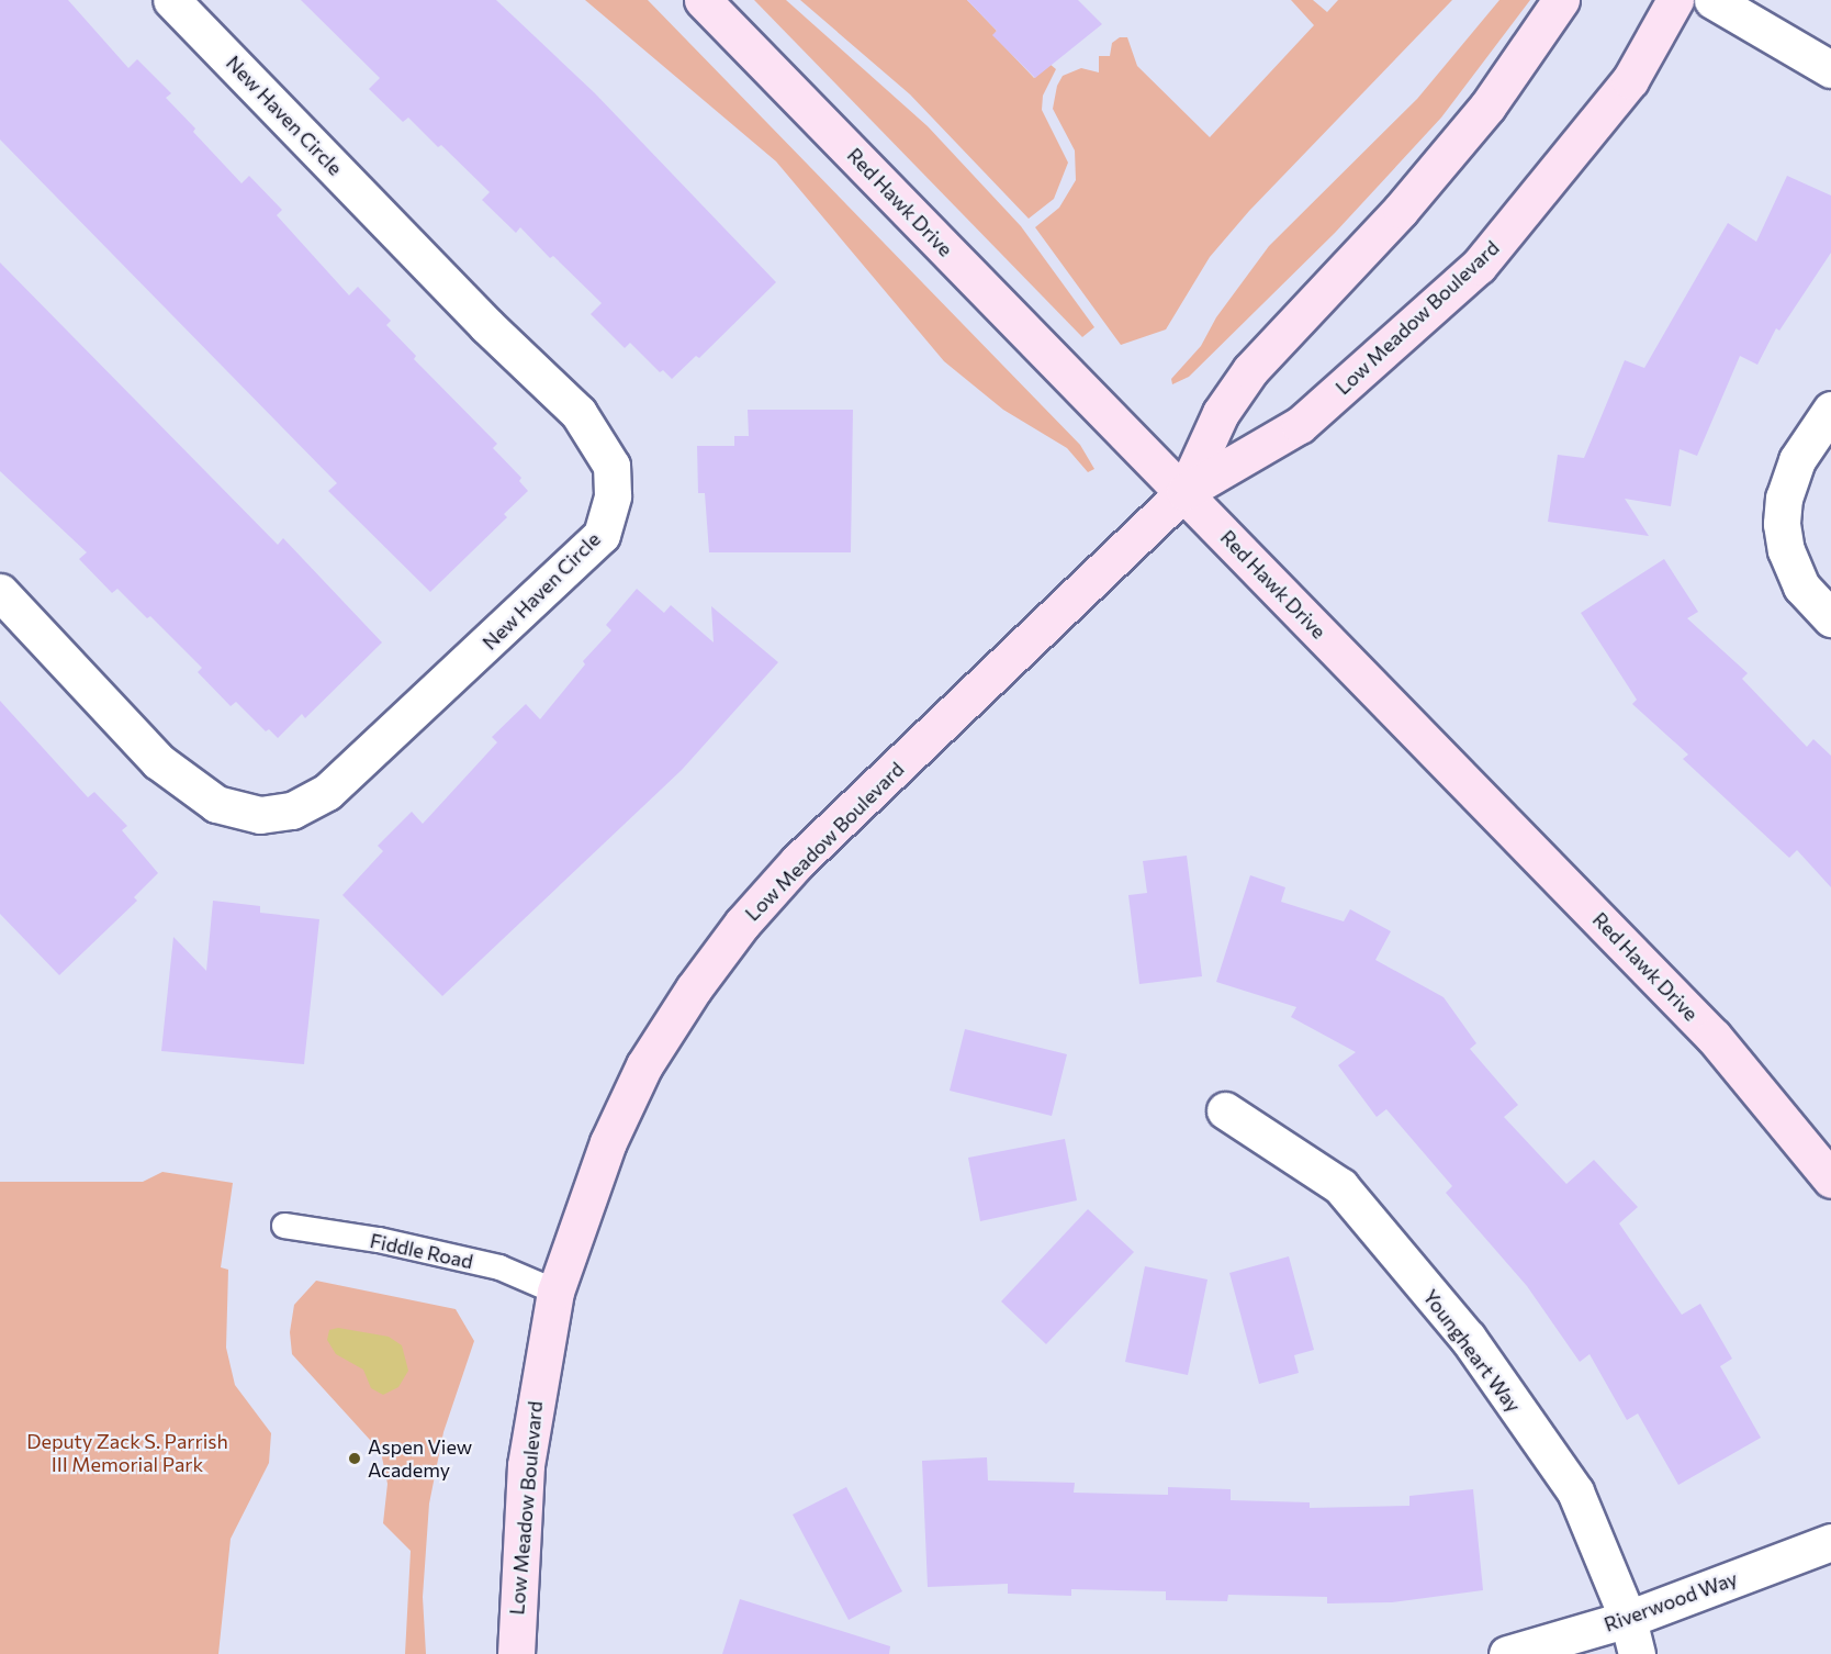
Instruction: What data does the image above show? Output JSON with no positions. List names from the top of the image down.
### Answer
{
  "streets": {
    "street": [
      "New Haven Circle",
      "Red Hawk Drive",
      "Low Meadow Boulevard",
      "Youngheart Way",
      "Riverwood Way"
    ],
    "lane": ["Fiddle Road"]
  },
  "crossings": [
    ["Red Hawk Drive", "Low Meadow Boulevard"],
    ["Low Meadow Boulevard", "Fiddle Road"],
    ["Youngheart Way", "Riverwood Way"]
  ],
  "parks": ["Deputy Zack S. Parrish III Memorial Park"],
  "places": ["Aspen View Academy"]
}
